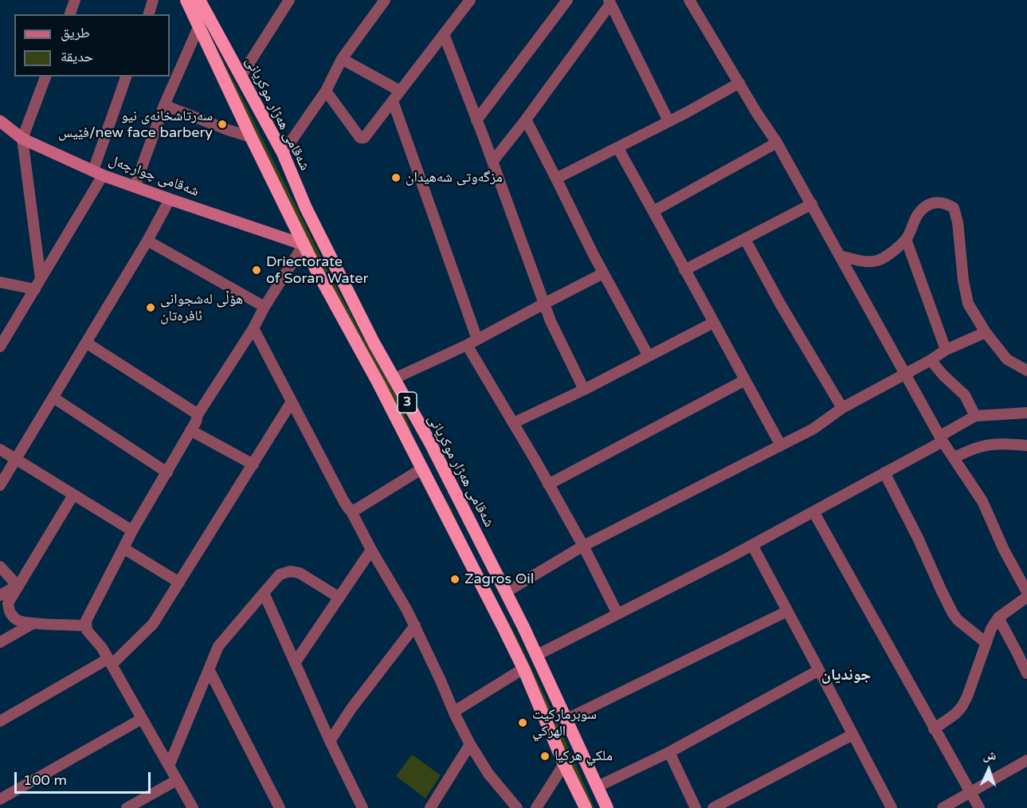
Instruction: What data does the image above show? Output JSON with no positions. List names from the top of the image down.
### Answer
{
  "streets": {
    "highway": ["شەقامی ھەژار موکریانی", "3"],
    "main road": ["شەقامی چوارچەل"]
  },
  "crossings": [
    ["شەقامی چوارچەل", "3"]
  ],
  "districts": ["جوندیان"],
  "places": [
    "سەرتاشخانەی نیو فێیس/new face barbery",
    "مزگەوتی شەهیدان",
    "Driectorate of Soran Water",
    "هۆڵی لەشجوانی ئافرەتان",
    "Zagros Oil",
    "سوبرماركيت الهركي",
    "ملكي هركيا"
  ],
  "legend": ["طريق", "حديقة"],
  "scale_bar": "100 m",
  "north": "top"
}
